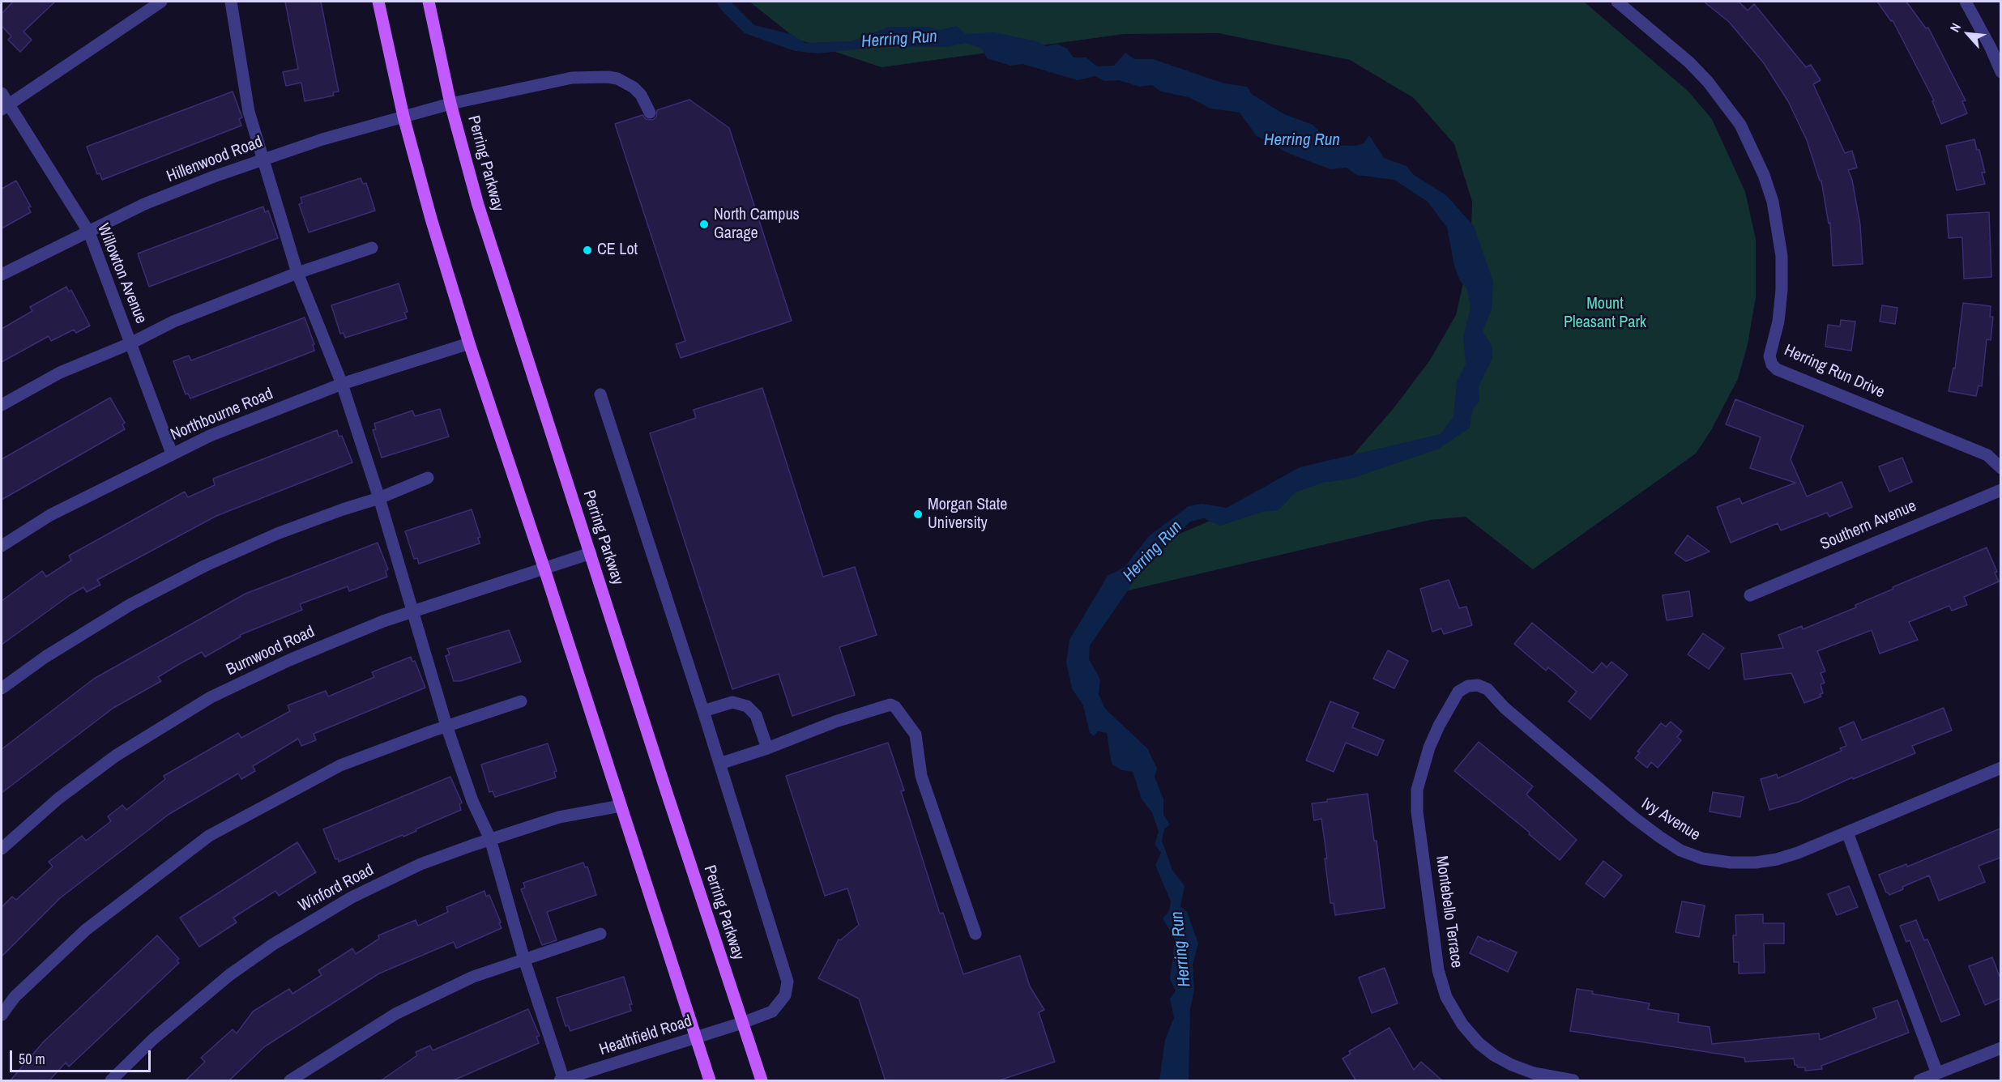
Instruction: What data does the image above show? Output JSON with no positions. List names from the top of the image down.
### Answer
{
  "streets": {
    "main road": ["Perring Parkway"],
    "street": [
      "Hillenwood Road",
      "Willowton Avenue",
      "Herring Run Drive",
      "Northbourne Road",
      "Southern Avenue",
      "Burnwood Road",
      "Ivy Avenue",
      "Winford Road",
      "Montebello Terrace",
      "Heathfield Road"
    ]
  },
  "crossings": [
    ["Hillenwood Road", "Perring Parkway"],
    ["Hillenwood Road", "Willowton Avenue"],
    ["Perring Parkway", "Burnwood Road"],
    ["Perring Parkway", "Heathfield Road"],
    ["Willowton Avenue", "Northbourne Road"],
    ["Ivy Avenue", "Montebello Terrace"]
  ],
  "water": ["Herring Run"],
  "parks": ["Mount Pleasant Park"],
  "places": ["North Campus Garage", "CE Lot", "Morgan State University"],
  "scale_bar": "50 m",
  "north": "top left"
}
